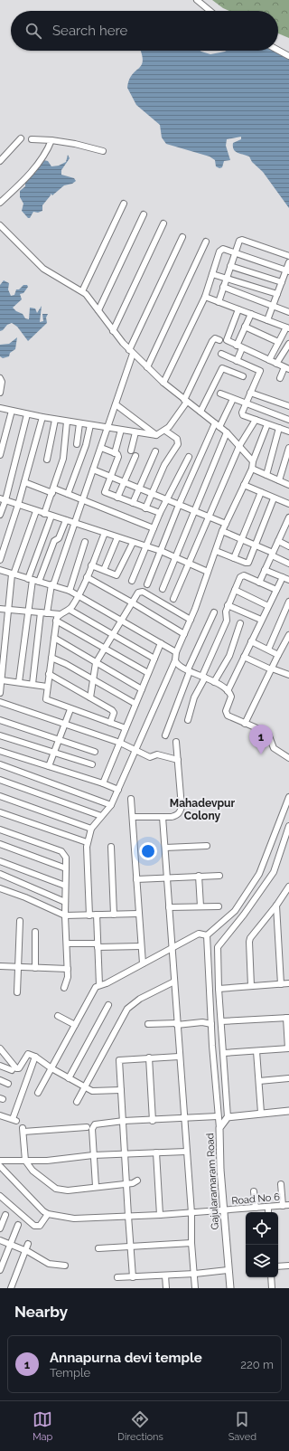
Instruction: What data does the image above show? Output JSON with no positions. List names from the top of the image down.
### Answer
{
  "streets": {
    "main road": ["Gajularamaram Road"],
    "street": ["Road No 6"]
  },
  "crossings": [
    ["Gajularamaram Road", "Road No 6"]
  ],
  "districts": ["Mahadevpur Colony"],
  "page": {
    "search": "Search here",
    "pins": "1",
    "heading": "Nearby",
    "list": [
      {
        "mark": "1",
        "name": "Annapurna devi temple",
        "note": "Temple",
        "value": "220 m"
      }
    ],
    "nav": ["Map", "Directions", "Saved"]
  }
}
